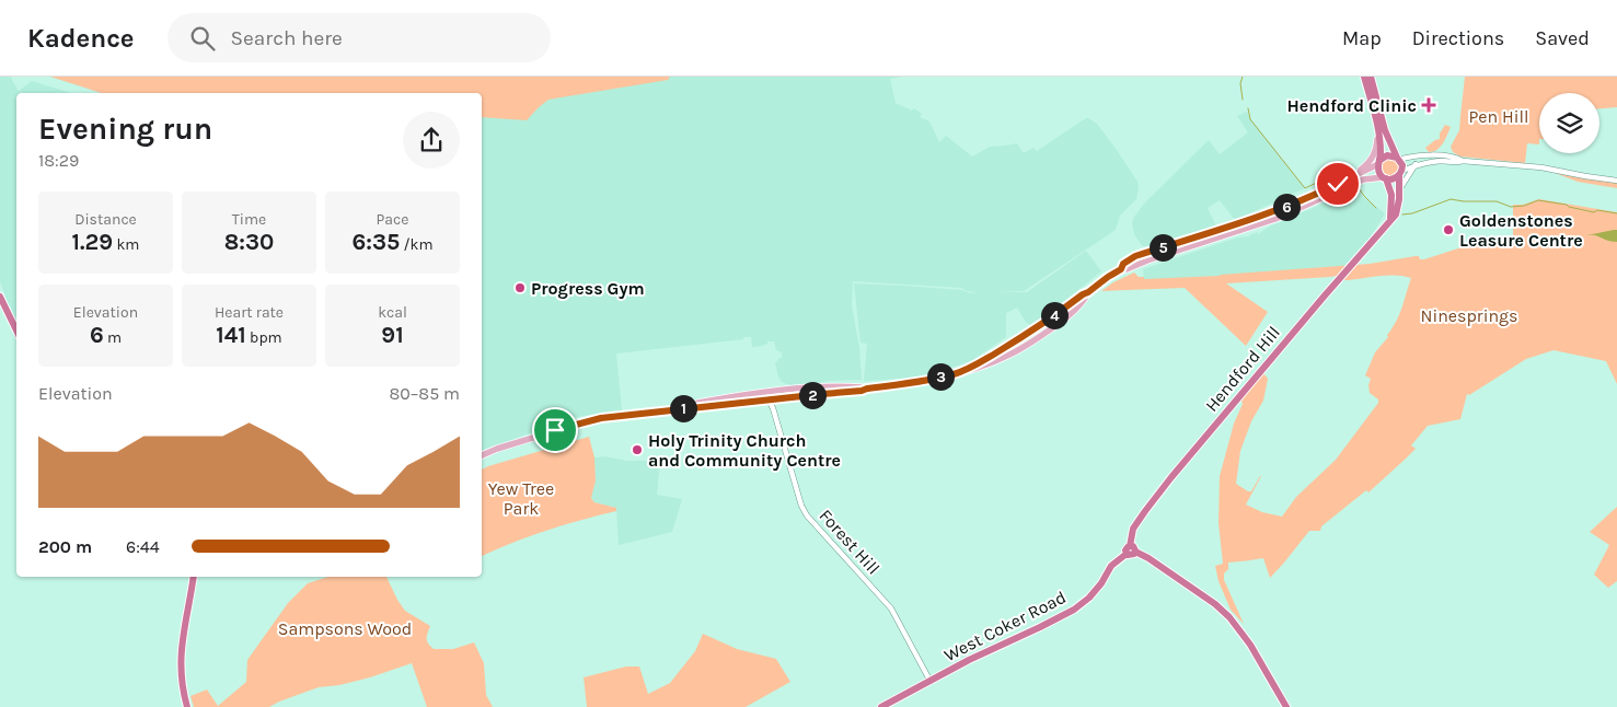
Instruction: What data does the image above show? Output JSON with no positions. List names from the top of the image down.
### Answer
{
  "streets": {
    "highway": ["Hendford Hill", "West Coker Road"],
    "street": ["Forest Hill"]
  },
  "crossings": [
    ["Hendford Hill", "West Coker Road"],
    ["Forest Hill", "West Coker Road"]
  ],
  "parks": [
    "Pen Hill",
    "Ninesprings",
    "Yew Tree Park",
    "Sampsons Wood"
  ],
  "places": {
    "health": ["Hendford Clinic"],
    "other": ["Goldenstones Leasure Centre", "Progress Gym", "Holy Trinity Church and Community Centre"]
  },
  "page": {
    "header": "Kadence",
    "search": "Search here",
    "nav": ["Map", "Directions", "Saved"],
    "heading": ["Evening run", "18:29"],
    "stats": [
      ["Distance", "1.29 km"],
      ["Time", "8:30"],
      ["Pace", "6:35 /km"],
      ["Elevation", "6 m"],
      ["Heart rate", "141 bpm"],
      ["kcal", "91"]
    ],
    "pins": [
      "6",
      "5",
      "4",
      "3",
      "2",
      "1"
    ],
    "chart": ["Elevation", "80–85 m"],
    "list": [
      {
        "name": "200 m",
        "note": "6:44"
      }
    ]
  }
}
